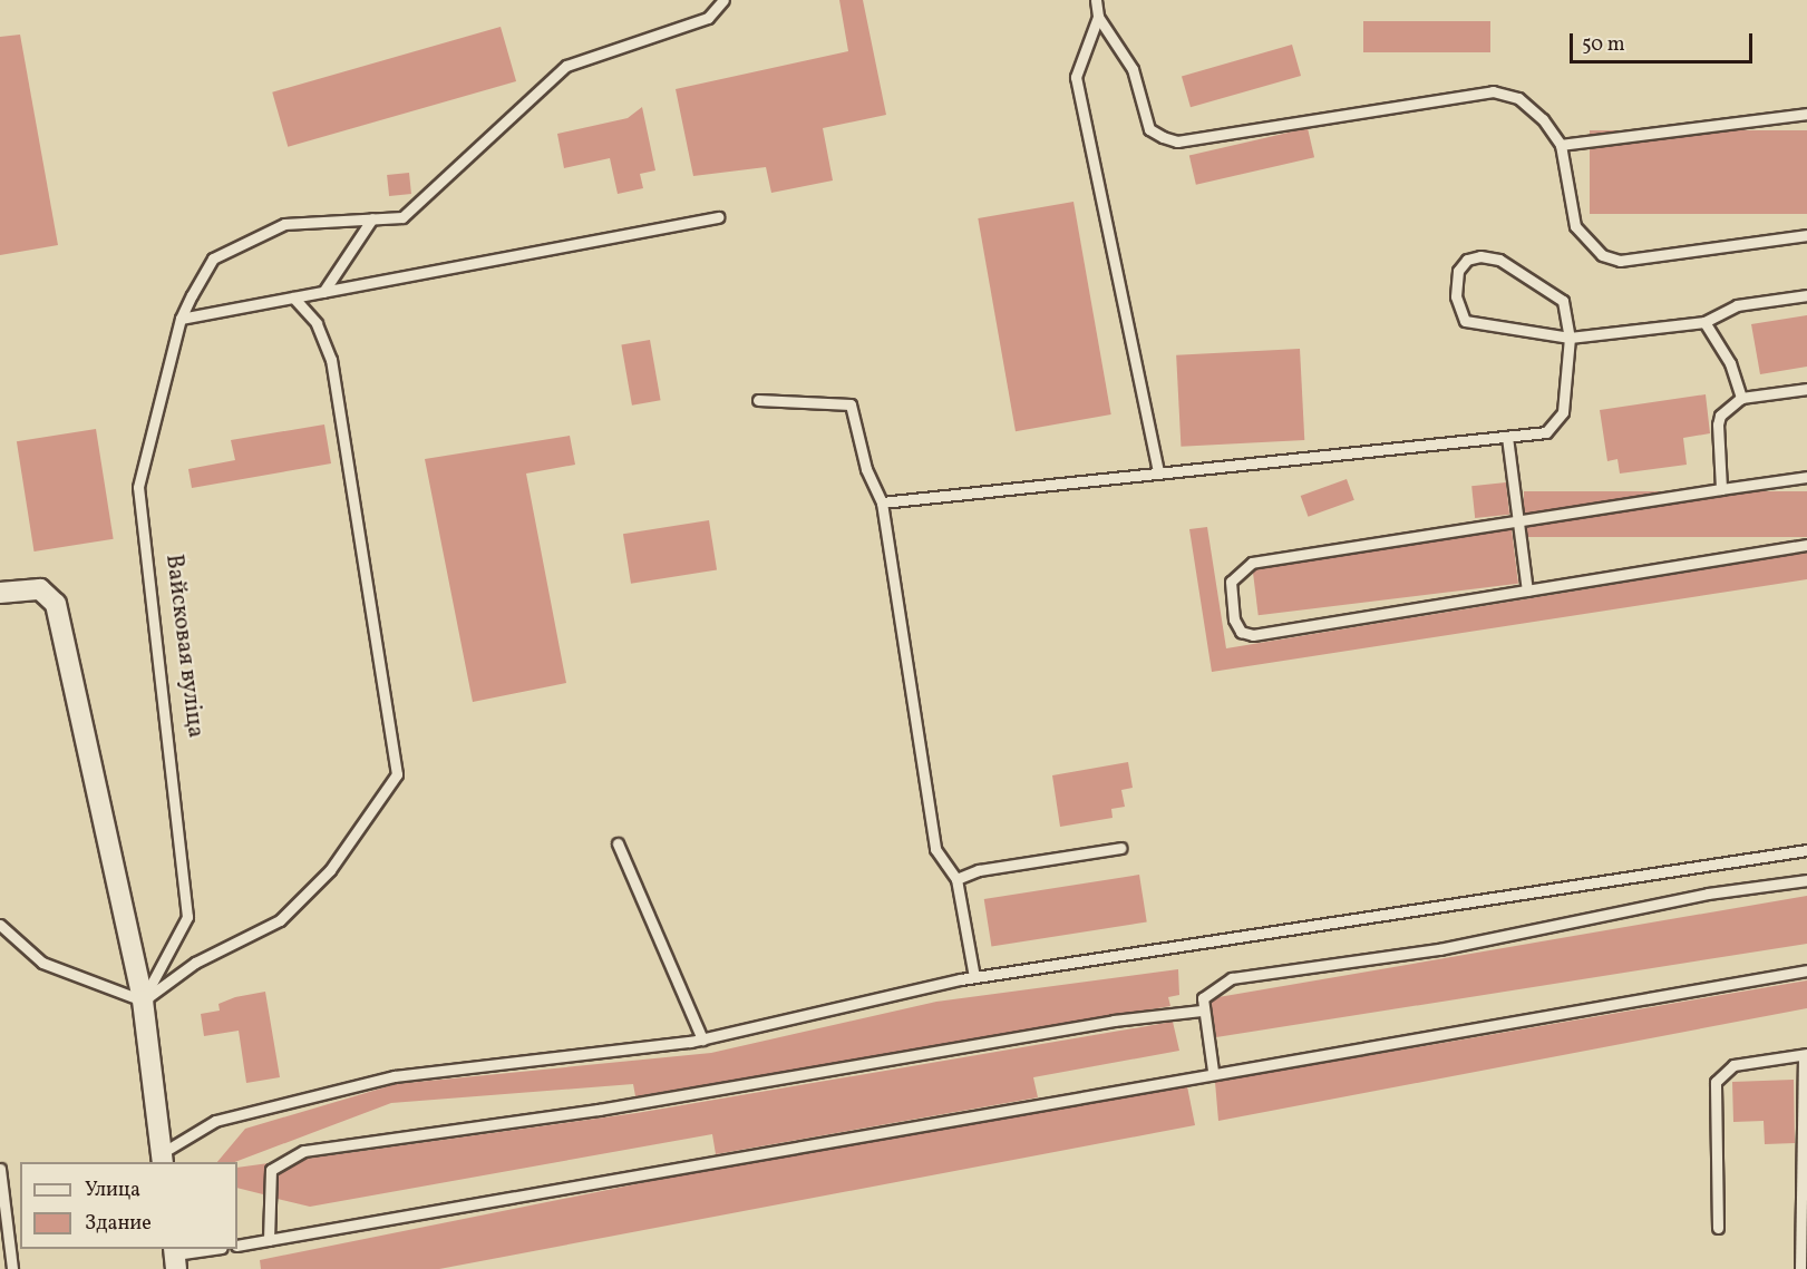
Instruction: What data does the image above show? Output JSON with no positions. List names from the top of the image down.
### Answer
{
  "streets": {
    "lane": ["Вайсковая вуліца"]
  },
  "legend": ["Улица", "Здание"],
  "scale_bar": "50 m"
}
